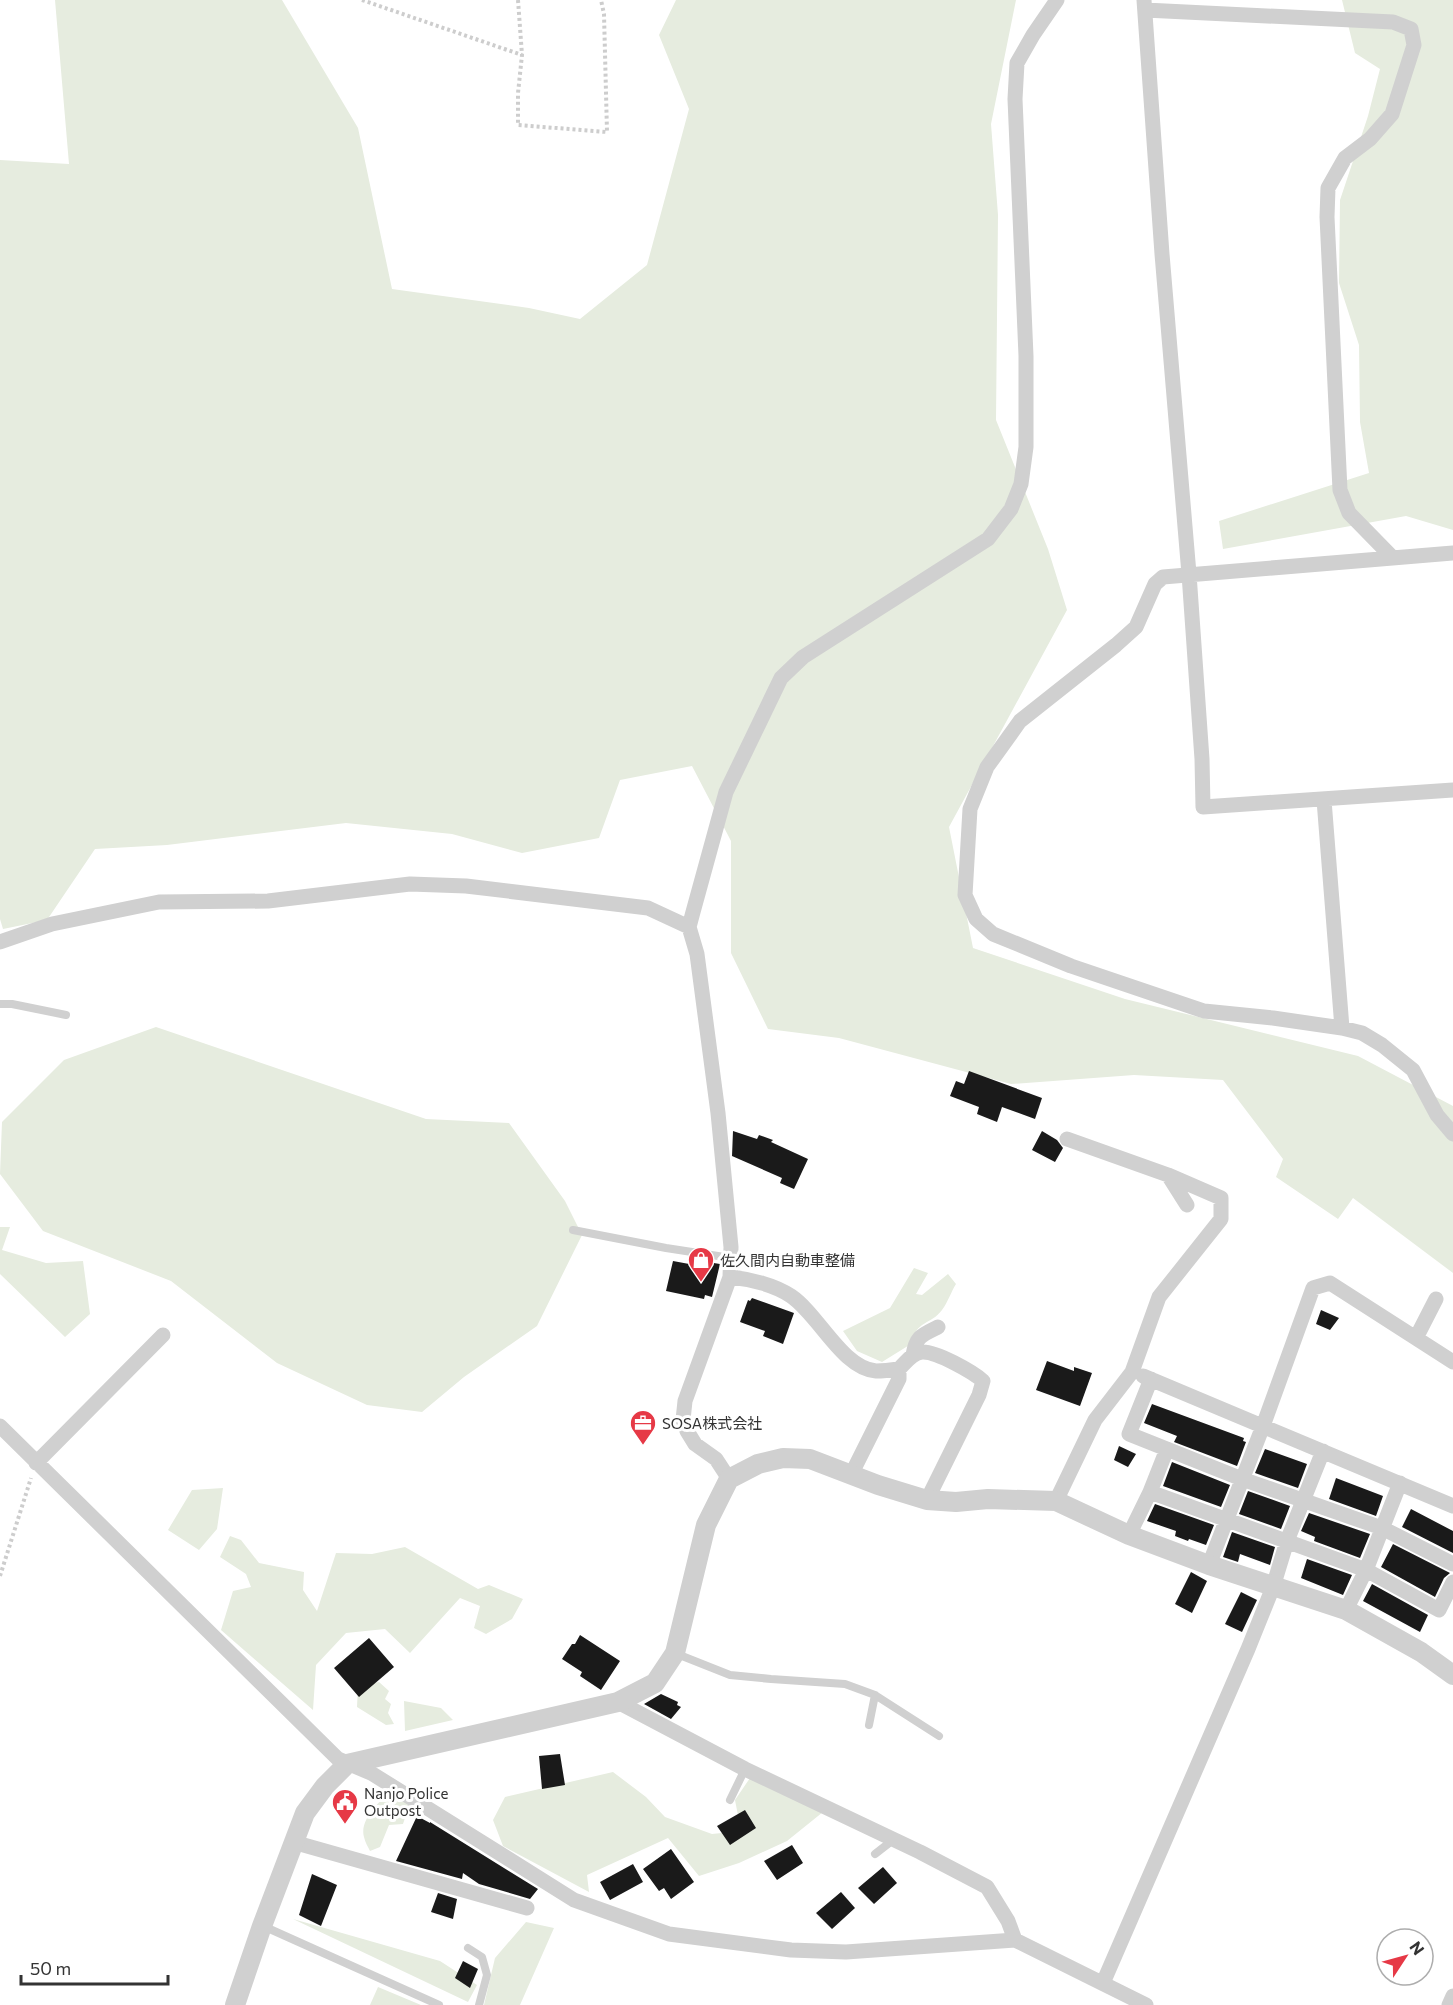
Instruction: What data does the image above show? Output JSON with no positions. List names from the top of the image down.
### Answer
{
  "places": {
    "shop": ["佐久間内自動車整備"],
    "office": ["SOSA株式会社"],
    "public building": ["Nanjo Police Outpost"]
  },
  "scale_bar": "50 m",
  "north": "top right"
}
